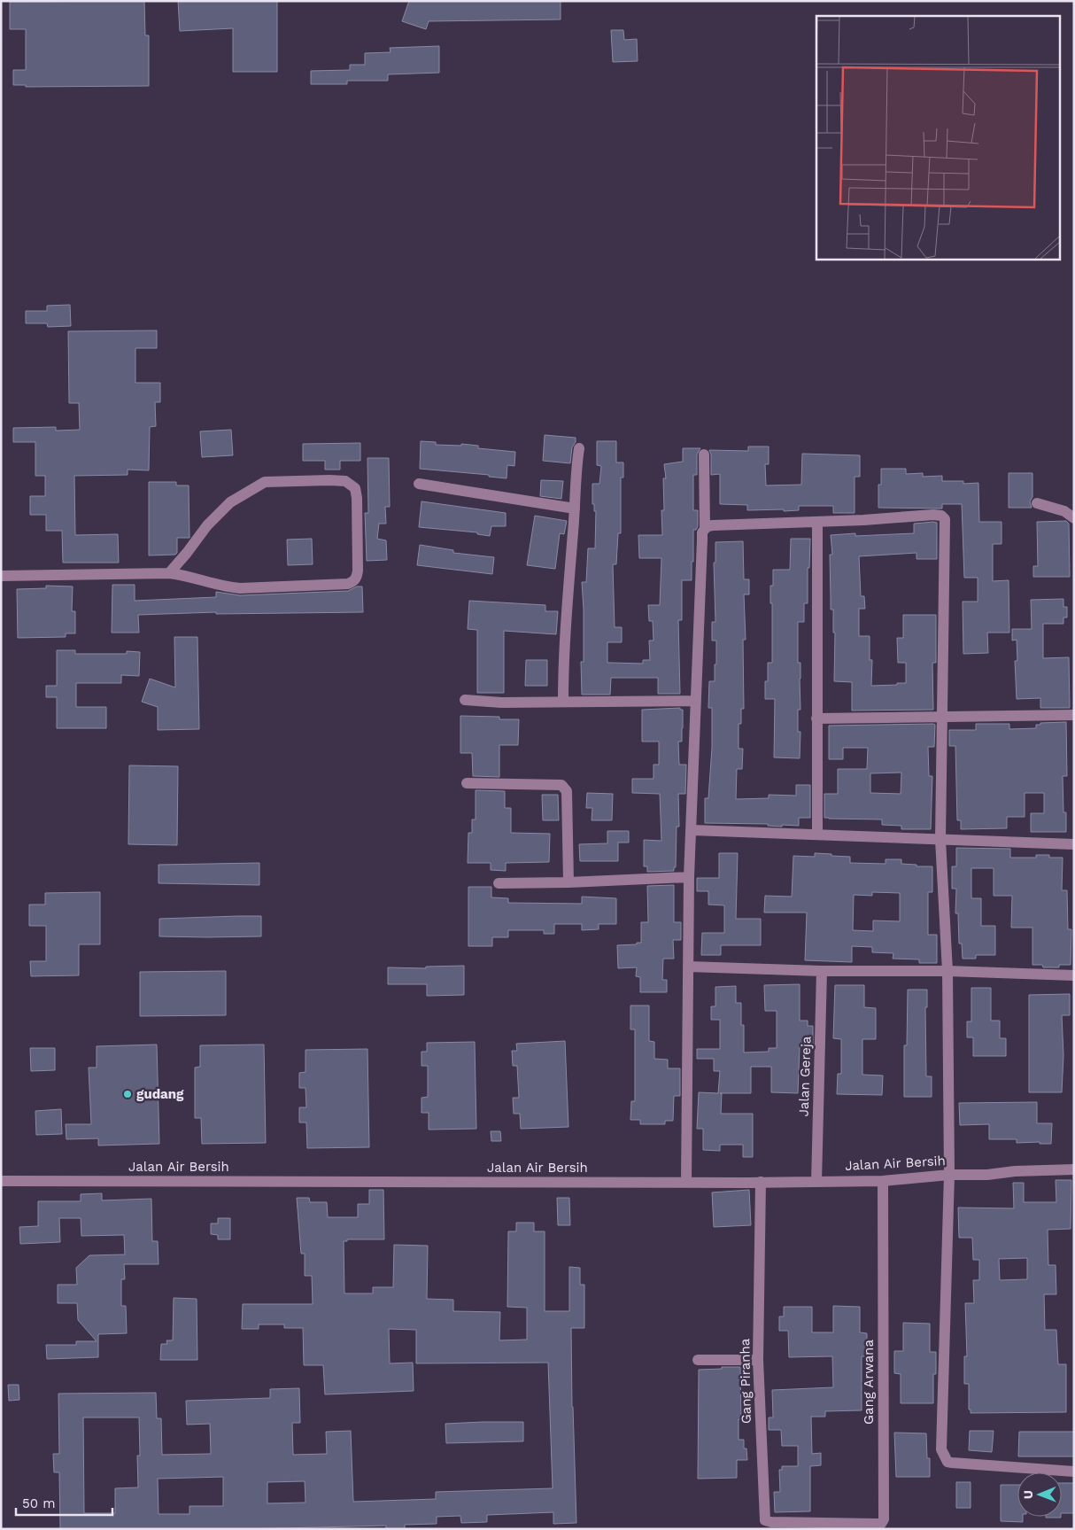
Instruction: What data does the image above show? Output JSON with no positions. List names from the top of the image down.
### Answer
{
  "streets": {
    "street": [
      "Jalan Gereja",
      "Jalan Air Bersih",
      "Gang Piranha",
      "Gang Arwana"
    ]
  },
  "crossings": [
    ["Jalan Gereja", "Jalan Air Bersih"],
    ["Jalan Air Bersih", "Gang Piranha"],
    ["Jalan Air Bersih", "Gang Arwana"],
    ["Gang Piranha", "Gang Arwana"]
  ],
  "places": ["gudang"],
  "scale_bar": "50 m",
  "north": "left"
}
